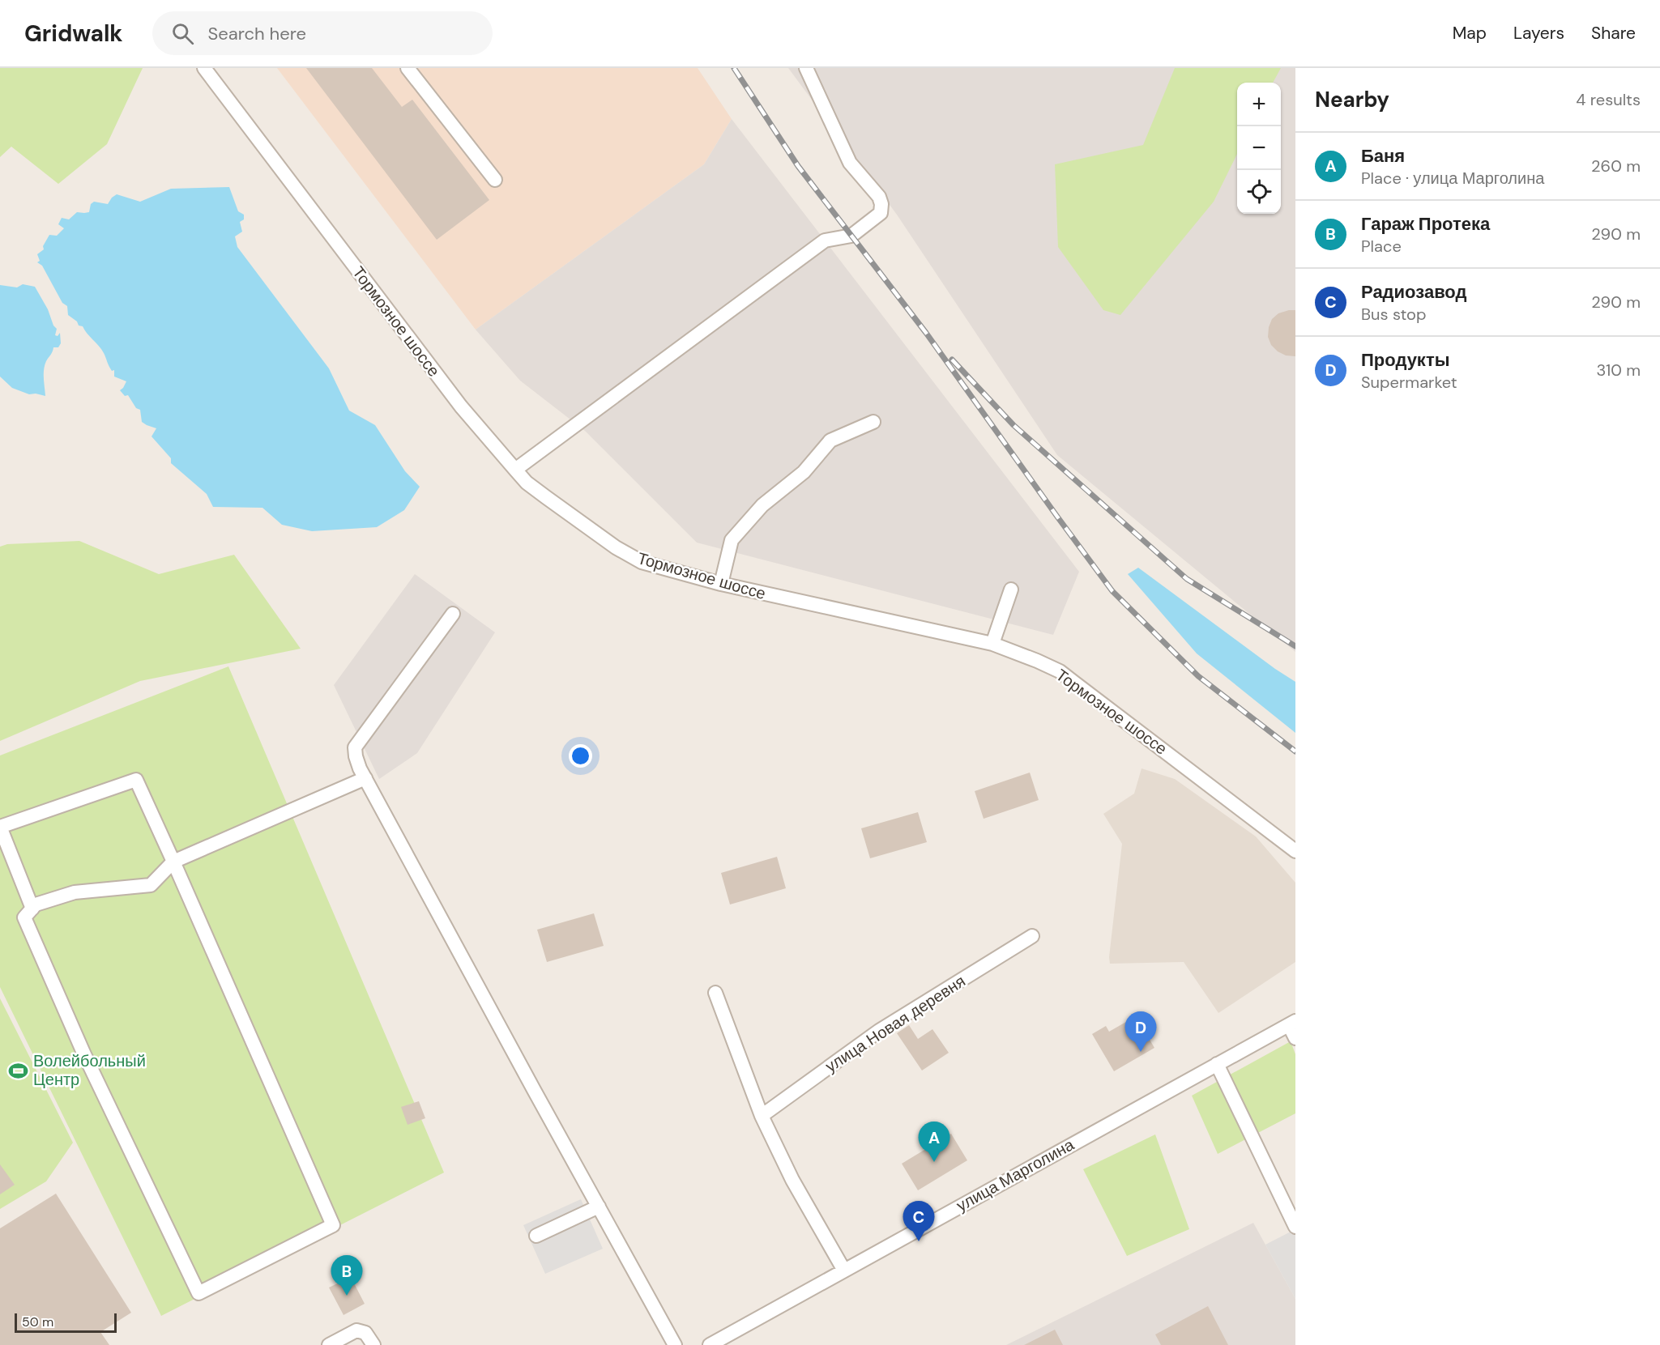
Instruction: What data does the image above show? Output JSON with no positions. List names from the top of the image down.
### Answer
{
  "streets": {
    "street": ["Тормозное шоссе", "улица Новая деревня", "улица Марголина"]
  },
  "places": {
    "sports": ["Волейбольный Центр"]
  },
  "scale_bar": "50 m",
  "page": {
    "header": "Gridwalk",
    "search": "Search here",
    "nav": ["Map", "Layers", "Share"],
    "heading": ["Nearby", "4 results"],
    "map_buttons": ["+", "−"],
    "list": [
      {
        "mark": "A",
        "name": "Баня",
        "note": "Place · улица Марголина",
        "value": "260 m"
      },
      {
        "mark": "B",
        "name": "Гараж Протека",
        "note": "Place",
        "value": "290 m"
      },
      {
        "mark": "C",
        "name": "Радиозавод",
        "note": "Bus stop",
        "value": "290 m"
      },
      {
        "mark": "D",
        "name": "Продукты",
        "note": "Supermarket",
        "value": "310 m"
      }
    ],
    "pins": [
      "D",
      "A",
      "C",
      "B"
    ],
    "scale": "50 m"
  }
}
